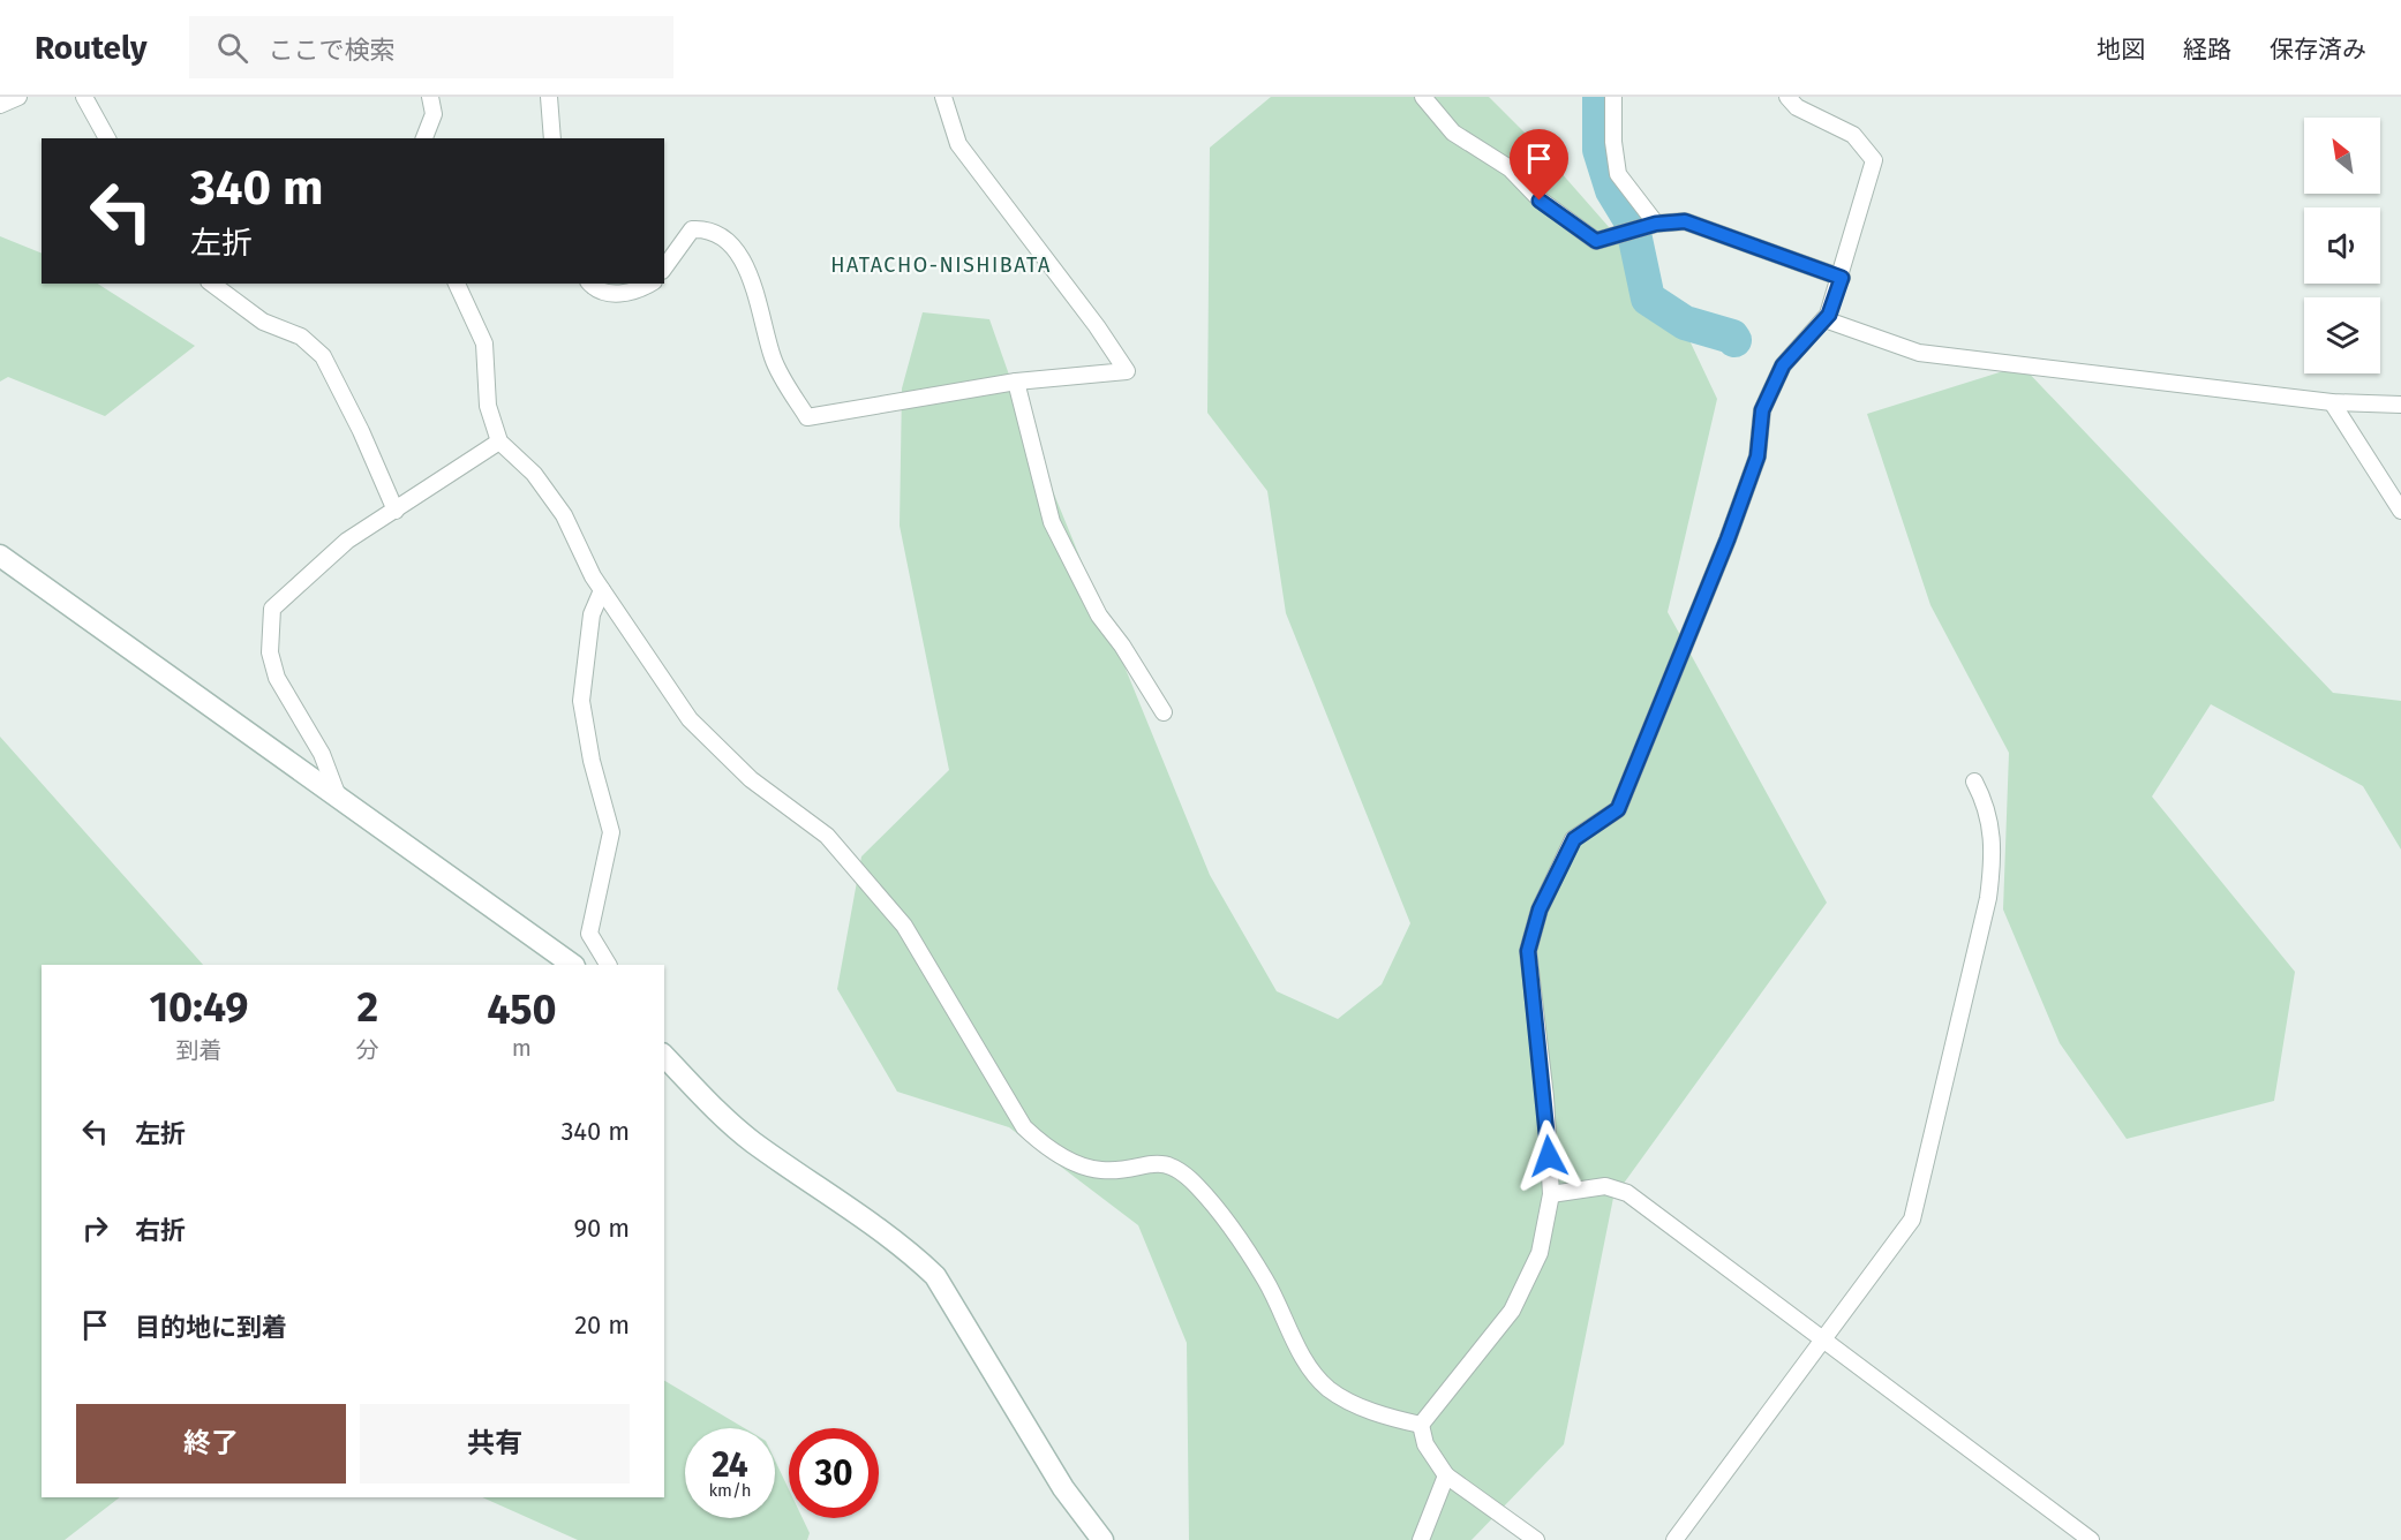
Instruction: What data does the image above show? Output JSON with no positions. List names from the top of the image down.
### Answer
{
  "districts": ["HATACHO-NISHIBATA"],
  "north": "top left",
  "page": {
    "header": "Routely",
    "search": "ここで検索",
    "nav": ["地図", "経路", "保存済み"],
    "turn": ["340 m", "左折"],
    "eta": [
      "10:49",
      "到着",
      "2",
      "分",
      "450",
      "m"
    ],
    "list": [
      {
        "name": "左折",
        "value": "340 m"
      },
      {
        "name": "右折",
        "value": "90 m"
      },
      {
        "name": "目的地に到着",
        "value": "20 m"
      }
    ],
    "buttons": ["終了", "共有"],
    "speed": "24 km/h",
    "limit": "30"
  }
}
